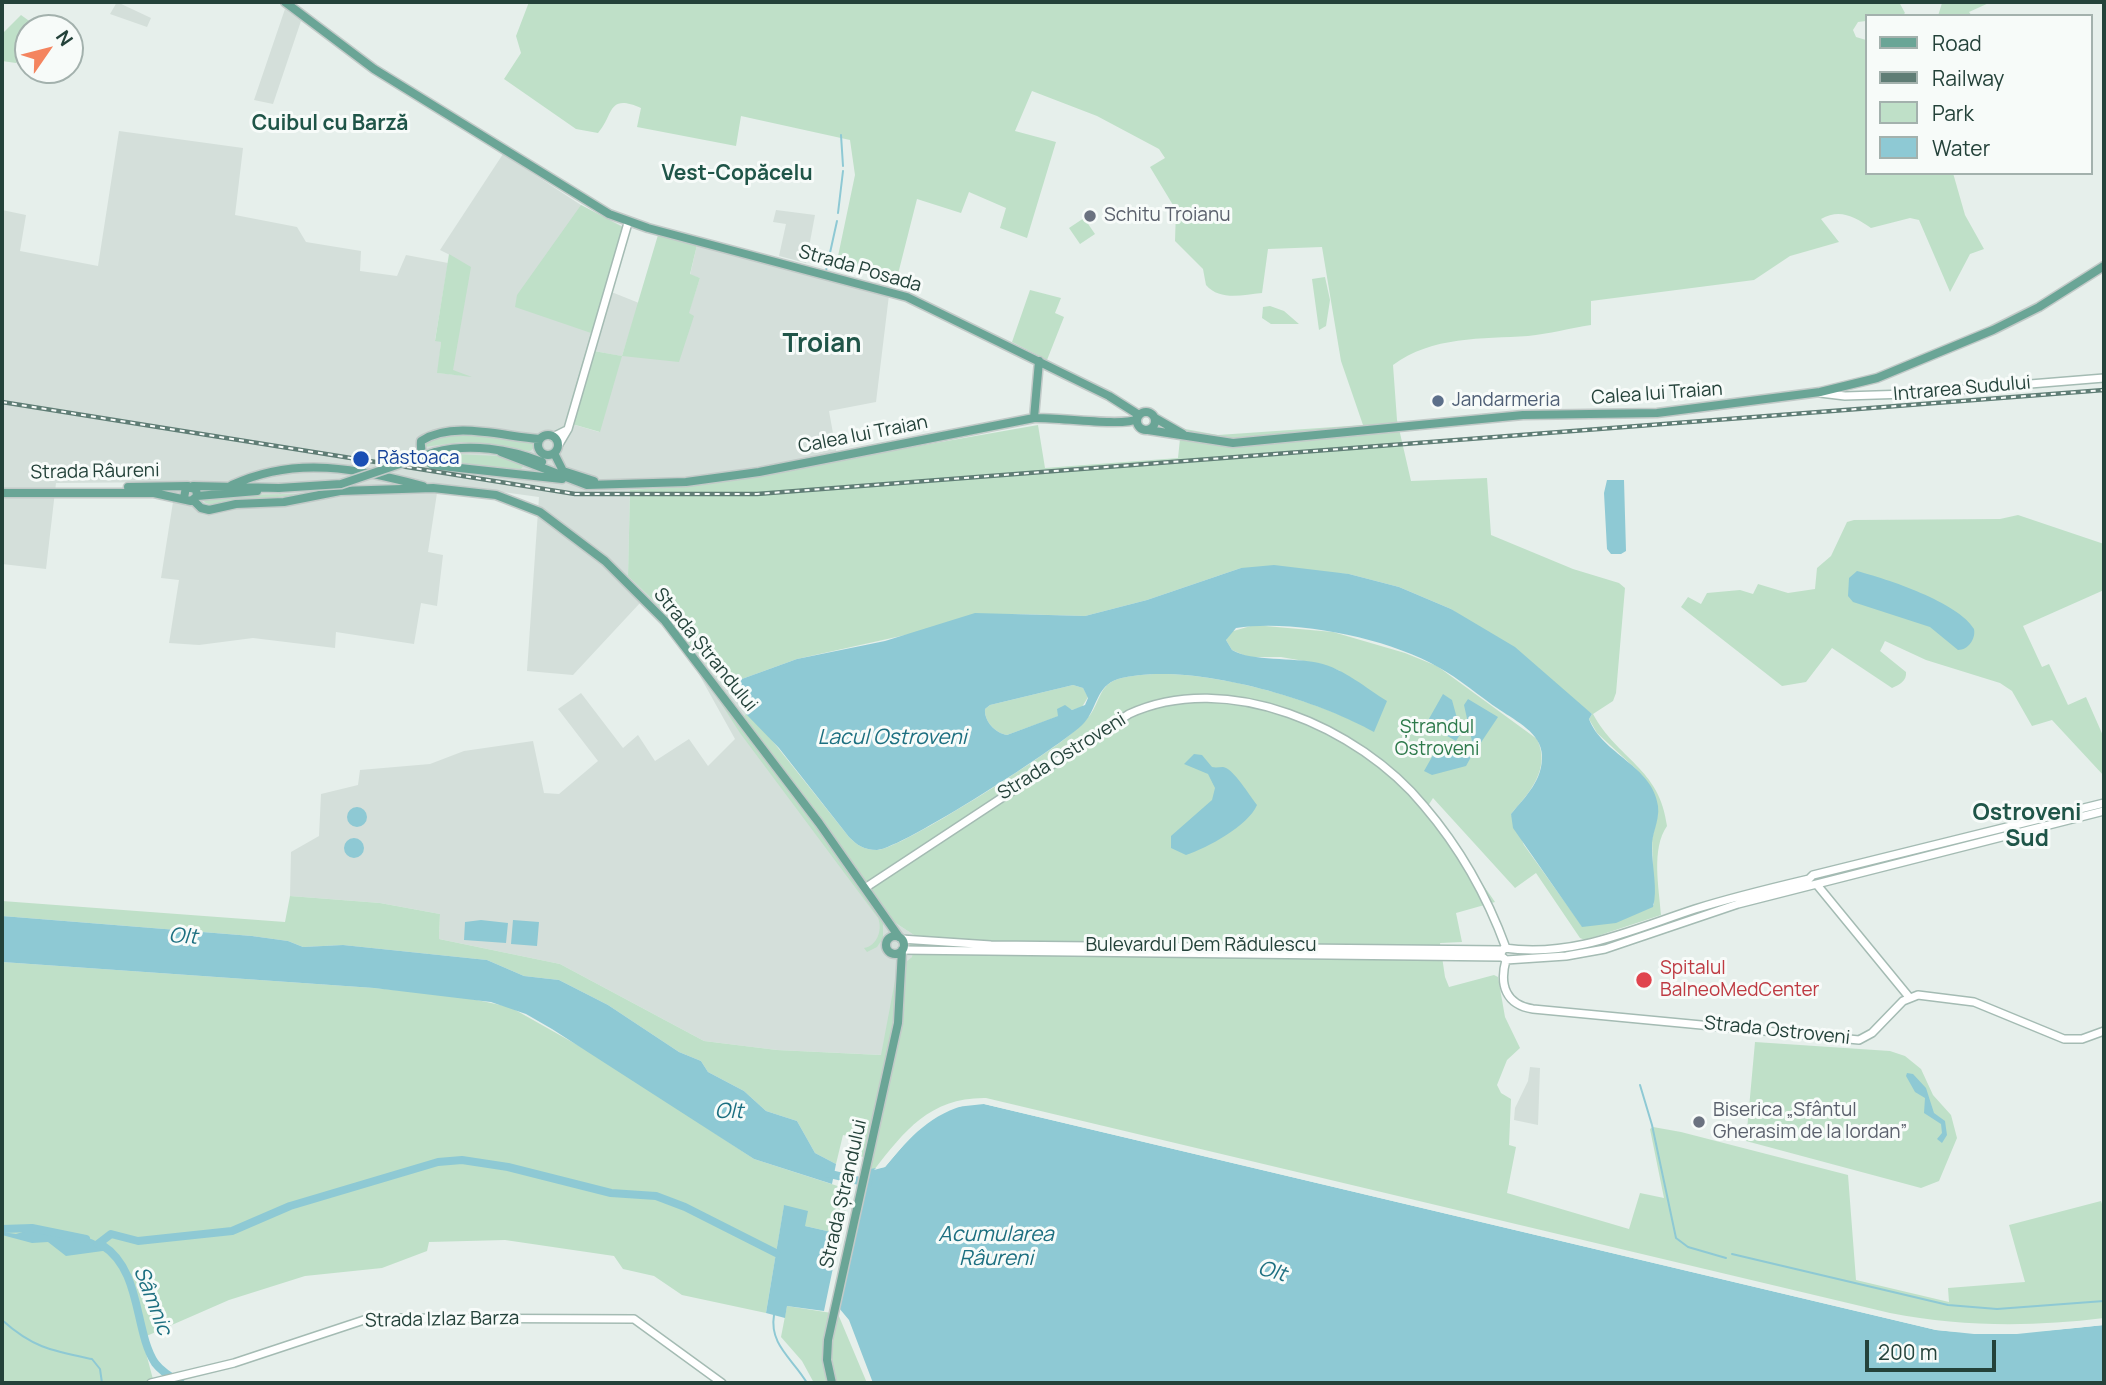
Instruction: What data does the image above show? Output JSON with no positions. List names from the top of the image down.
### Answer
{
  "streets": {
    "main road": [
      "Strada Posada",
      "Calea lui Traian",
      "Strada Râureni",
      "Strada Ștrandului"
    ],
    "street": [
      "Intrarea Sudului",
      "Strada Ostroveni",
      "Bulevardul Dem Rădulescu",
      "Strada Izlaz Barza"
    ]
  },
  "crossings": [
    ["Strada Posada", "Calea lui Traian"],
    ["Intrarea Sudului", "Calea lui Traian"],
    ["Calea lui Traian", "Strada Râureni"],
    ["Calea lui Traian", "Strada Ștrandului"],
    ["Strada Râureni", "Strada Ștrandului"],
    ["Strada Ștrandului", "Strada Ostroveni"],
    ["Strada Ștrandului", "Bulevardul Dem Rădulescu"],
    ["Strada Ostroveni", "Bulevardul Dem Rădulescu"]
  ],
  "districts": [
    "Cuibul cu Barză",
    "Vest-Copăcelu",
    "Troian",
    "Ostroveni Sud"
  ],
  "water": [
    "Lacul Ostroveni",
    "Olt",
    "Acumularea Râureni",
    "Sâmnic"
  ],
  "parks": ["Ștrandul Ostroveni"],
  "places": [
    "Schitu Troianu",
    "Jandarmeria",
    "Răstoaca",
    "Spitalul BalneoMedCenter",
    "Biserica „Sfântul Gherasim de la Iordan”"
  ],
  "legend": [
    "Road",
    "Railway",
    "Park",
    "Water"
  ],
  "scale_bar": "200 m",
  "north": "top right"
}
